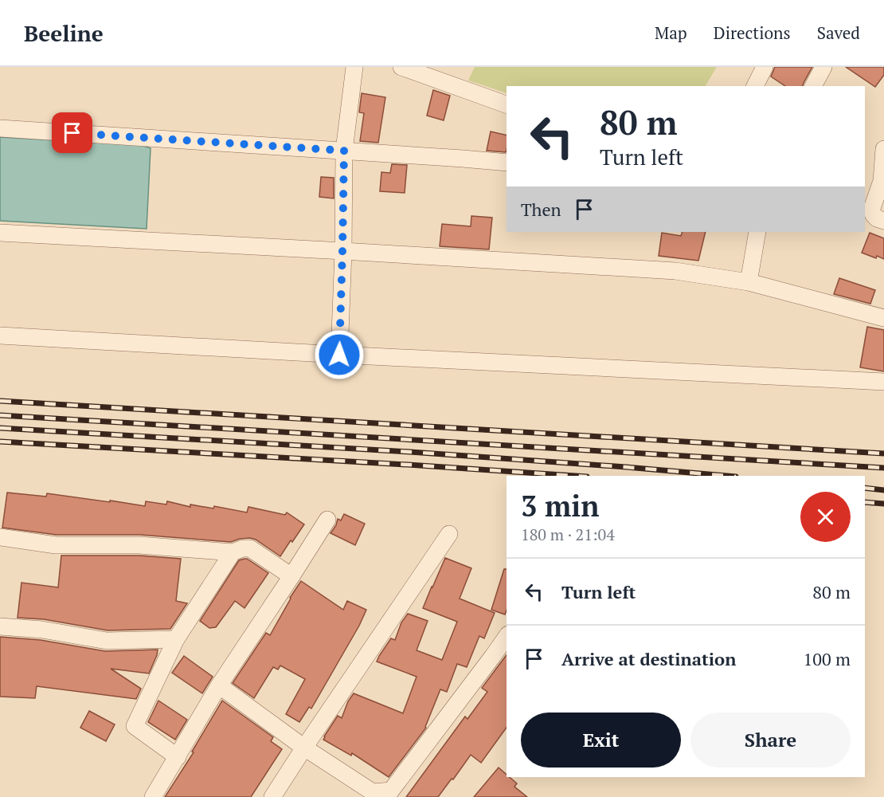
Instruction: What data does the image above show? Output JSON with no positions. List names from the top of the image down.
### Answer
{
  "page": {
    "header": "Beeline",
    "nav": ["Map", "Directions", "Saved"],
    "turn": ["80 m", "Turn left"],
    "then": "Then",
    "heading": ["3 min", "180 m · 21:04"],
    "list": [
      {
        "name": "Turn left",
        "value": "80 m"
      },
      {
        "name": "Arrive at destination",
        "value": "100 m"
      }
    ],
    "buttons": ["Exit", "Share"]
  }
}
